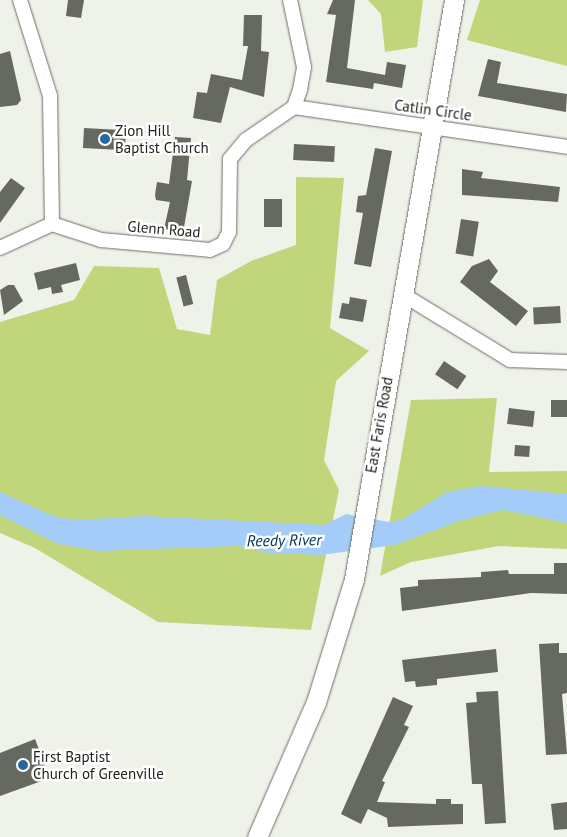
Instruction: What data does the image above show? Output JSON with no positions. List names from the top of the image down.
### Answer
{
  "streets": {
    "main road": ["East Faris Road"],
    "street": ["Catlin Circle", "Glenn Road"]
  },
  "crossings": [
    ["Catlin Circle", "Glenn Road"],
    ["Catlin Circle", "East Faris Road"]
  ],
  "water": ["Reedy River"],
  "places": ["Zion Hill Baptist Church", "First Baptist Church of Greenville"]
}
